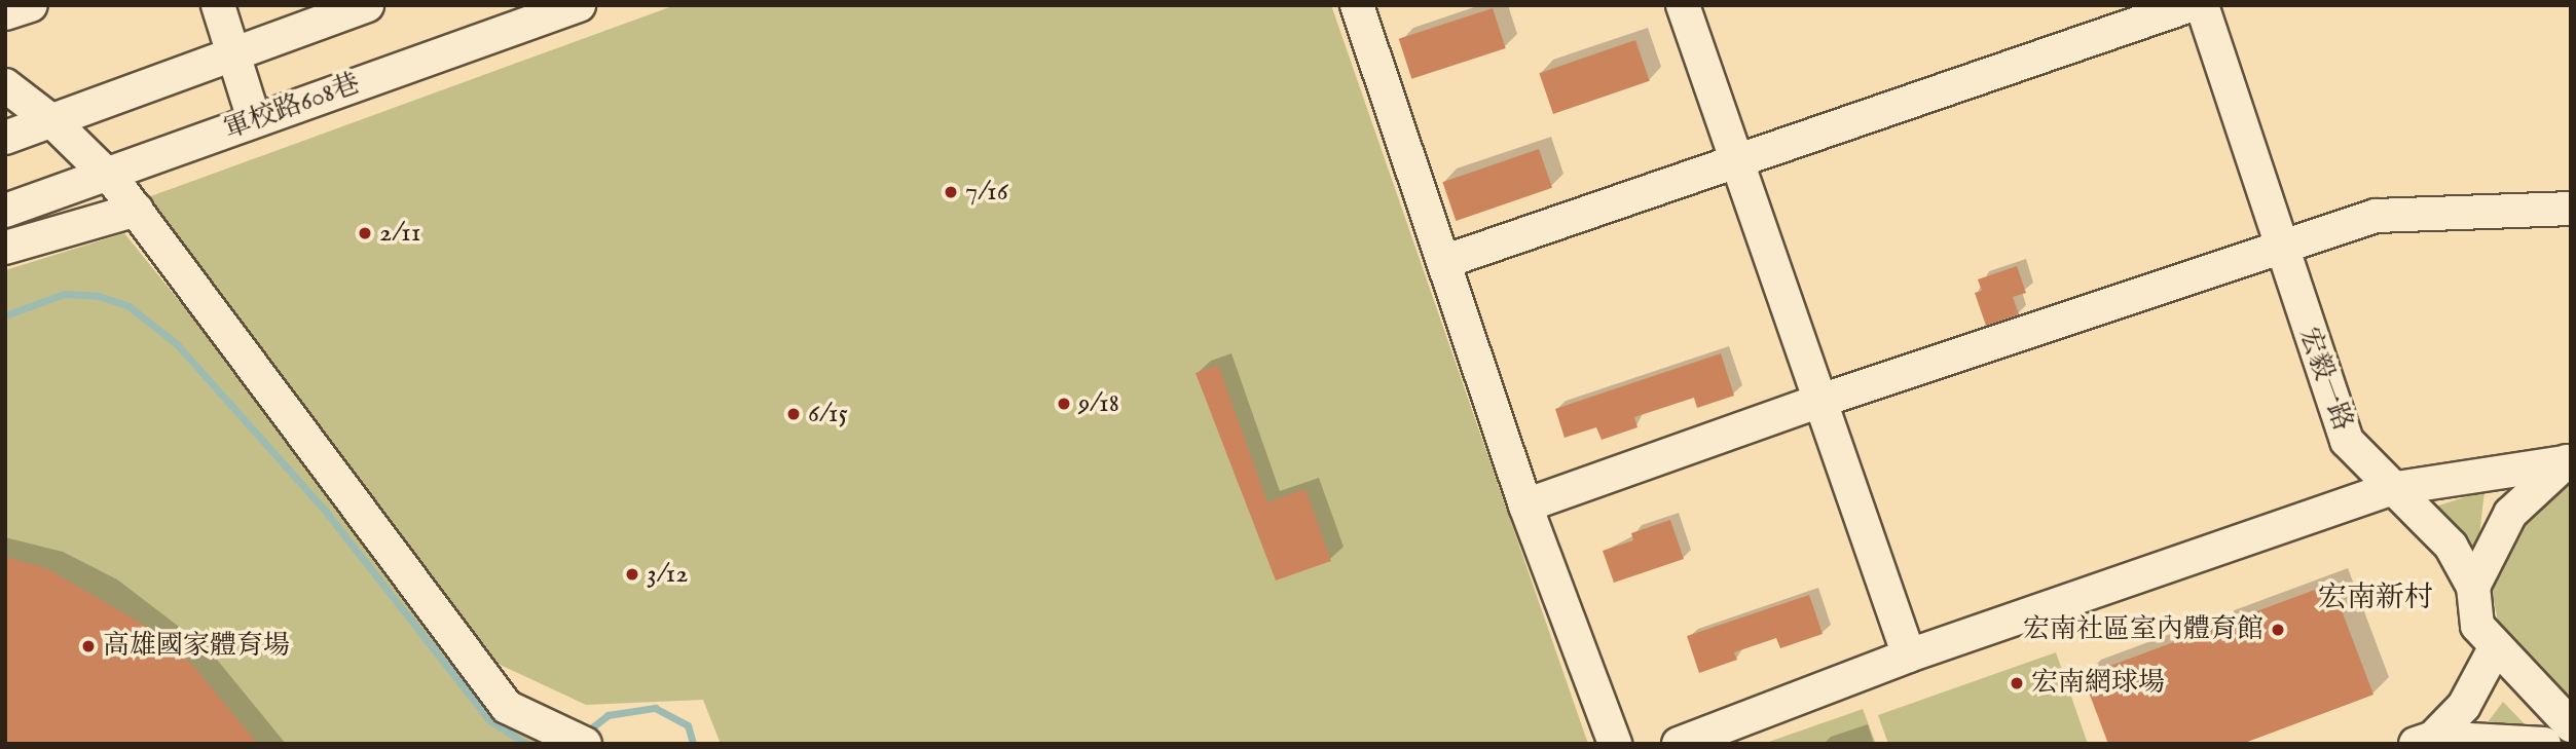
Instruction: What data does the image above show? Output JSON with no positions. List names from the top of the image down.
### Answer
{
  "streets": {
    "street": ["軍校路608巷", "宏毅一路"]
  },
  "districts": ["宏南新村"],
  "places": [
    "7/16",
    "2/11",
    "9/18",
    "6/15",
    "3/12",
    "宏南社區室內體育館",
    "高雄國家體育場",
    "宏南網球場"
  ]
}
